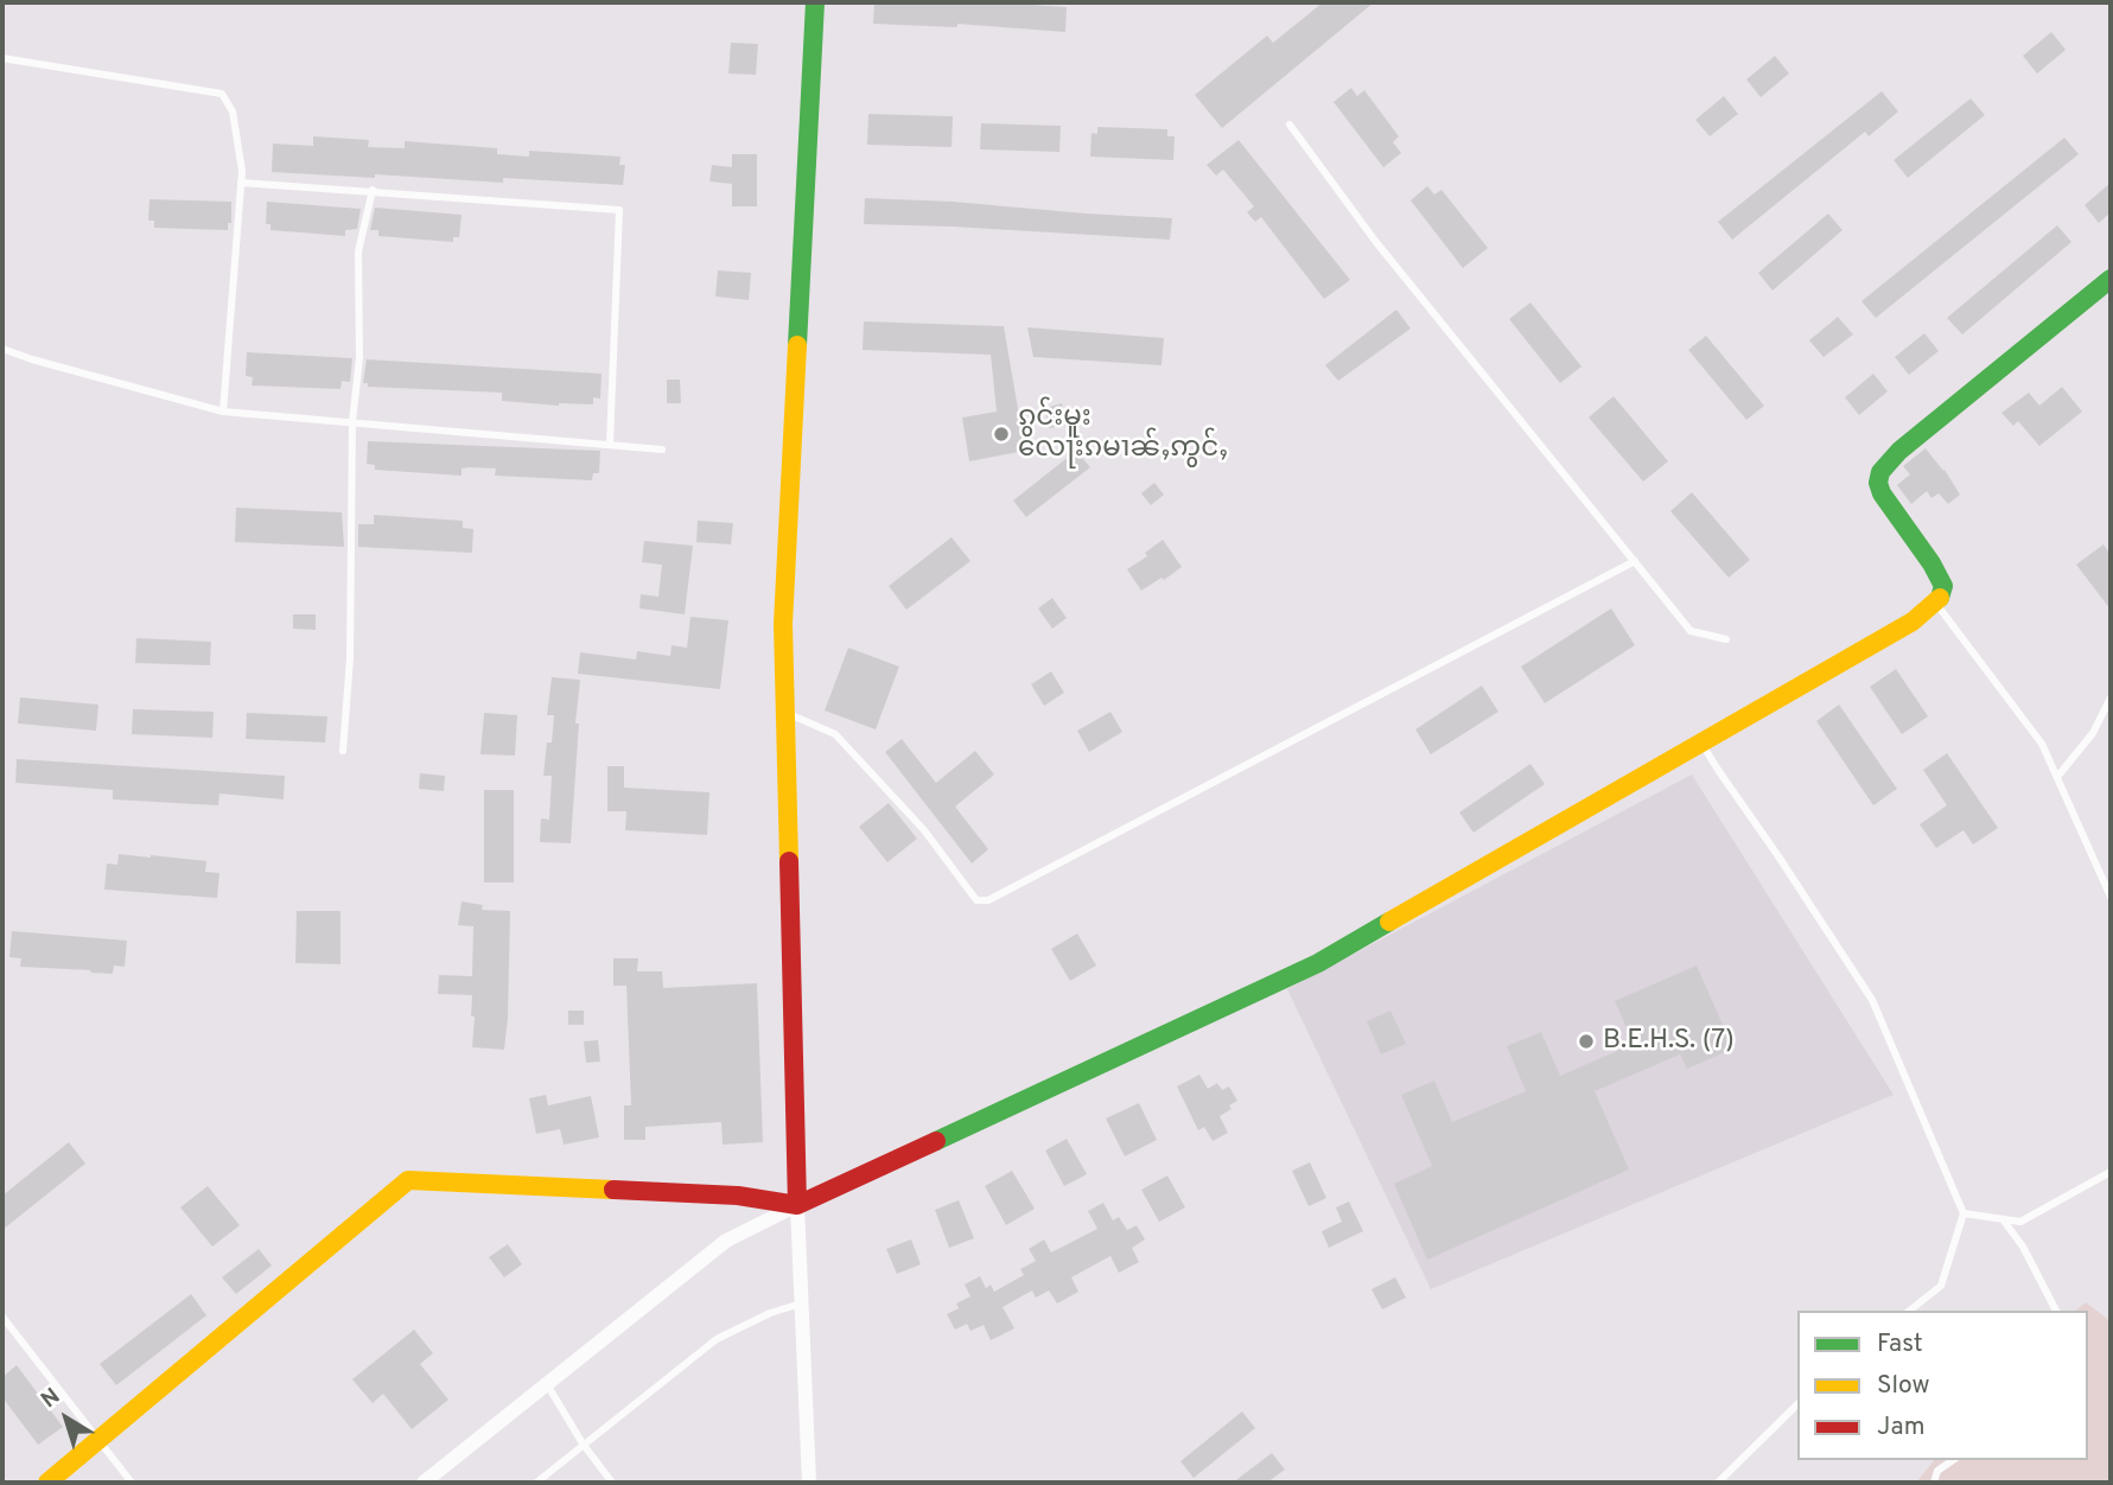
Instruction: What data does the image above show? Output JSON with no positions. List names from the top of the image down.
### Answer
{
  "places": ["ၵွင်းမူး လေႃးၵမၢၼ်ႇဢွင်ႇ", "B.E.H.S. (7)"],
  "legend": ["Fast", "Slow", "Jam"],
  "north": "top left"
}
